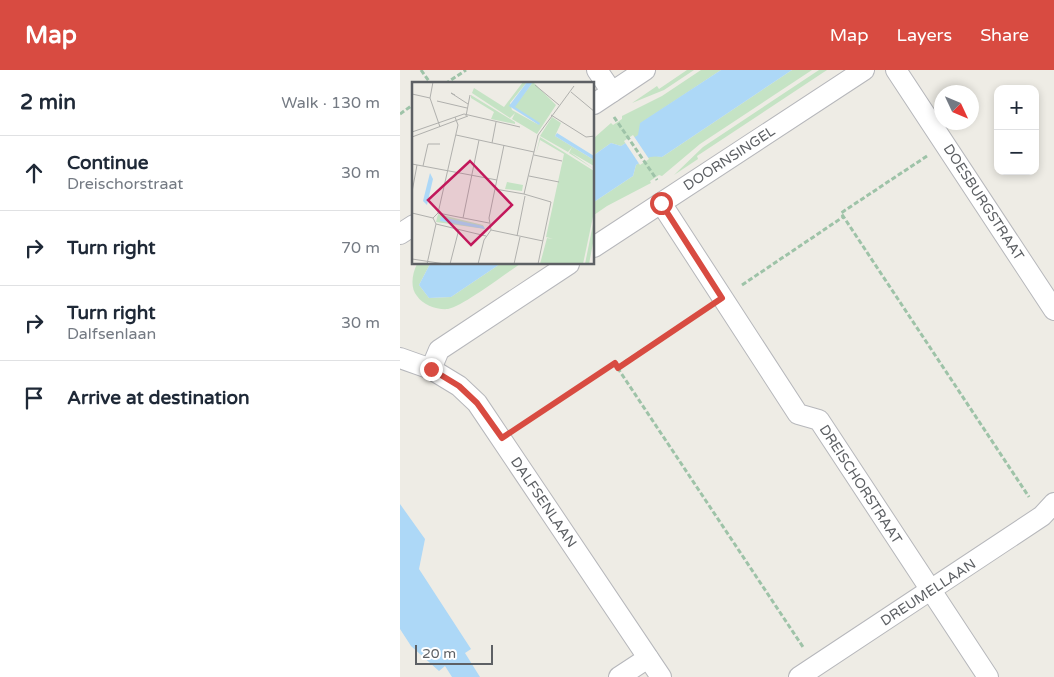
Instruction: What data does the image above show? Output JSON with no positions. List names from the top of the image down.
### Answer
{
  "streets": {
    "street": [
      "DOORNSINGEL",
      "DOESBURGSTRAAT",
      "DREISCHORSTRAAT",
      "DALFSENLAAN",
      "DREUMELLAAN"
    ]
  },
  "crossings": [
    ["DOORNSINGEL", "DREISCHORSTRAAT"],
    ["DREISCHORSTRAAT", "DREUMELLAAN"]
  ],
  "scale_bar": "20 m",
  "north": "bottom right",
  "page": {
    "header": "Map",
    "nav": ["Map", "Layers", "Share"],
    "heading": ["2 min", "Walk · 130 m"],
    "map_buttons": ["+", "−"],
    "list": [
      ["Continue", "Dreischorstraat", "30 m"],
      ["Turn right", "70 m"],
      ["Turn right", "Dalfsenlaan", "30 m"],
      "Arrive at destination"
    ],
    "scale": "20 m"
  }
}
